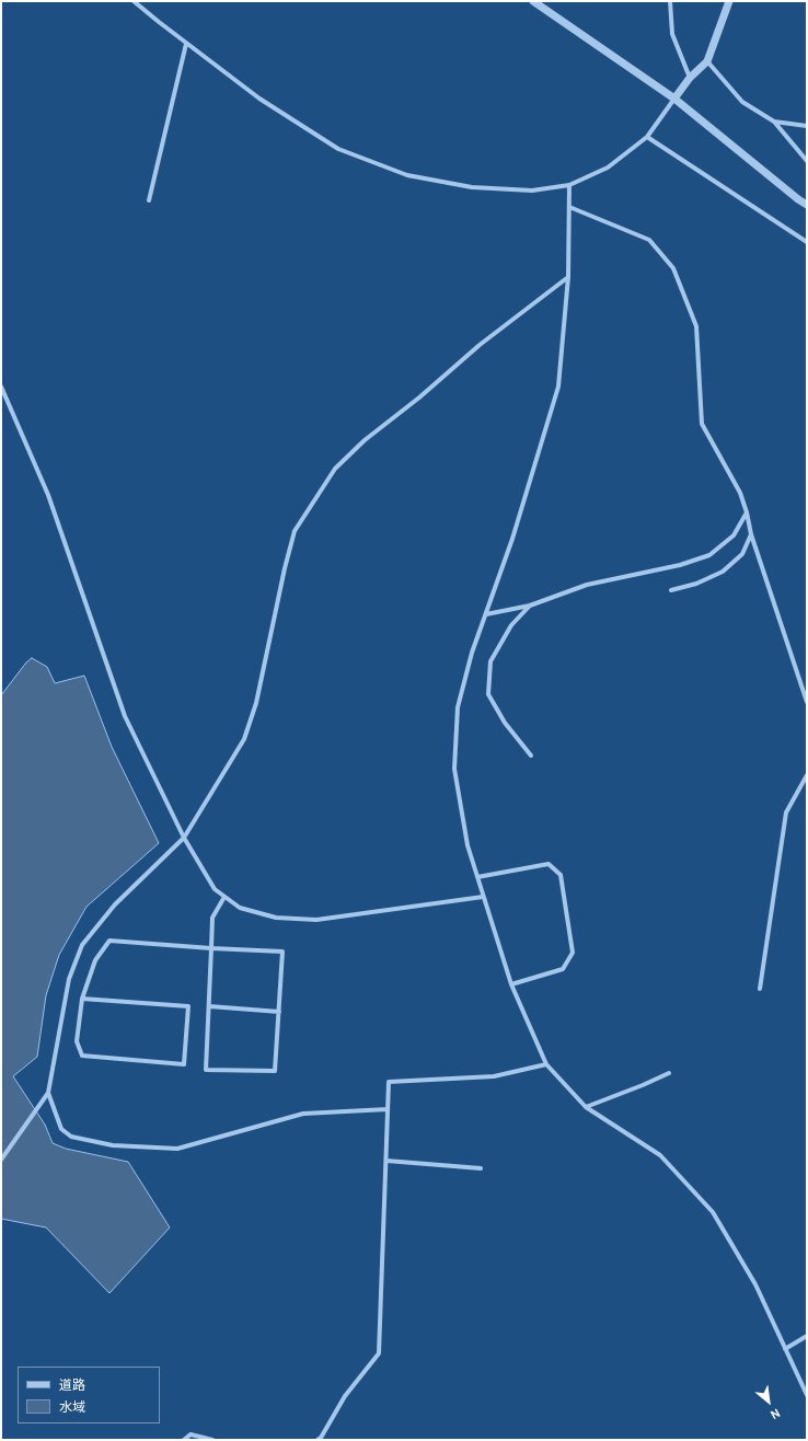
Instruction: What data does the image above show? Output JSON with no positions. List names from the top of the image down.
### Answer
{
  "legend": ["道路", "水域"],
  "north": "bottom right"
}
